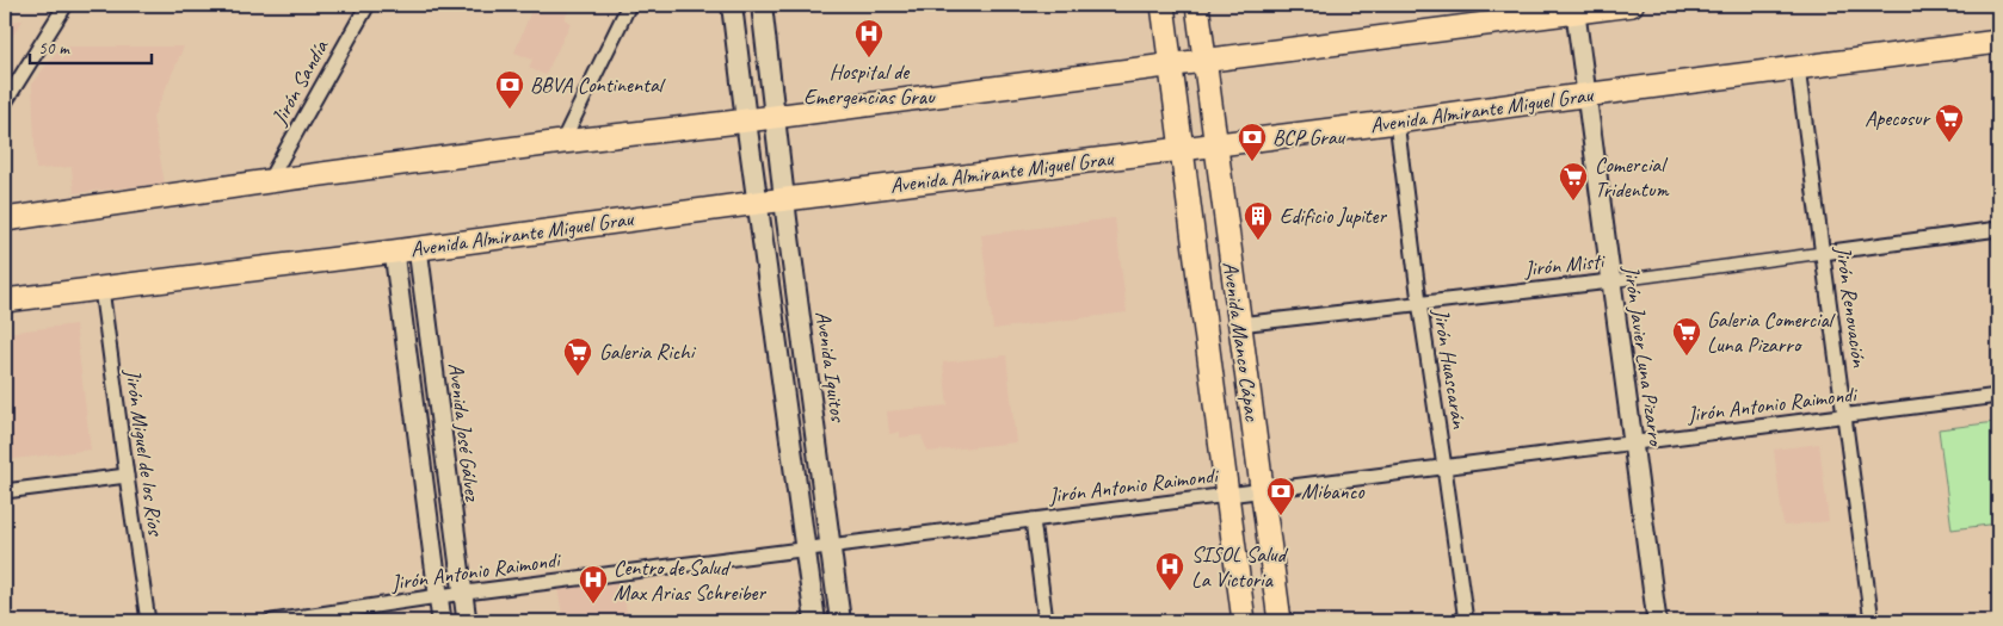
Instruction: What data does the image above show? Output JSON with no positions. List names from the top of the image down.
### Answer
{
  "streets": {
    "main road": ["Avenida Almirante Miguel Grau", "Avenida Manco Cápac", "Avenida Iquitos"],
    "street": [
      "Jirón Sandía",
      "Jirón Misti",
      "Jirón Renovación",
      "Jirón Javier Luna Pizarro",
      "Jirón Huascarán",
      "Jirón Antonio Raimondi",
      "Avenida José Gálvez",
      "Jirón Miguel de los Ríos"
    ]
  },
  "crossings": [
    ["Avenida Almirante Miguel Grau", "Jirón Renovación"],
    ["Avenida Almirante Miguel Grau", "Avenida Manco Cápac"],
    ["Avenida Almirante Miguel Grau", "Jirón Javier Luna Pizarro"],
    ["Avenida Almirante Miguel Grau", "Avenida Iquitos"],
    ["Avenida Almirante Miguel Grau", "Jirón Huascarán"],
    ["Avenida Almirante Miguel Grau", "Avenida José Gálvez"],
    ["Avenida Almirante Miguel Grau", "Jirón Miguel de los Ríos"],
    ["Jirón Misti", "Jirón Renovación"],
    ["Jirón Misti", "Avenida Manco Cápac"],
    ["Jirón Misti", "Jirón Javier Luna Pizarro"],
    ["Jirón Misti", "Jirón Huascarán"],
    ["Jirón Renovación", "Jirón Antonio Raimondi"],
    ["Avenida Manco Cápac", "Jirón Antonio Raimondi"],
    ["Jirón Javier Luna Pizarro", "Jirón Antonio Raimondi"],
    ["Avenida Iquitos", "Jirón Antonio Raimondi"],
    ["Jirón Huascarán", "Jirón Antonio Raimondi"],
    ["Jirón Antonio Raimondi", "Avenida José Gálvez"]
  ],
  "places": {
    "hospital": ["Hospital de Emergencias Grau", "SISOL Salud La Victoria", "Centro de Salud Max Arias Schreiber"],
    "bank": ["BBVA Continental", "BCP Grau", "Mibanco"],
    "supermarket": [
      "Apecosur",
      "Comercial Tridentum",
      "Galeria Comercial Luna Pizarro",
      "Galeria Richi"
    ],
    "building": ["Edificio Jupiter"]
  },
  "scale_bar": "50 m"
}
